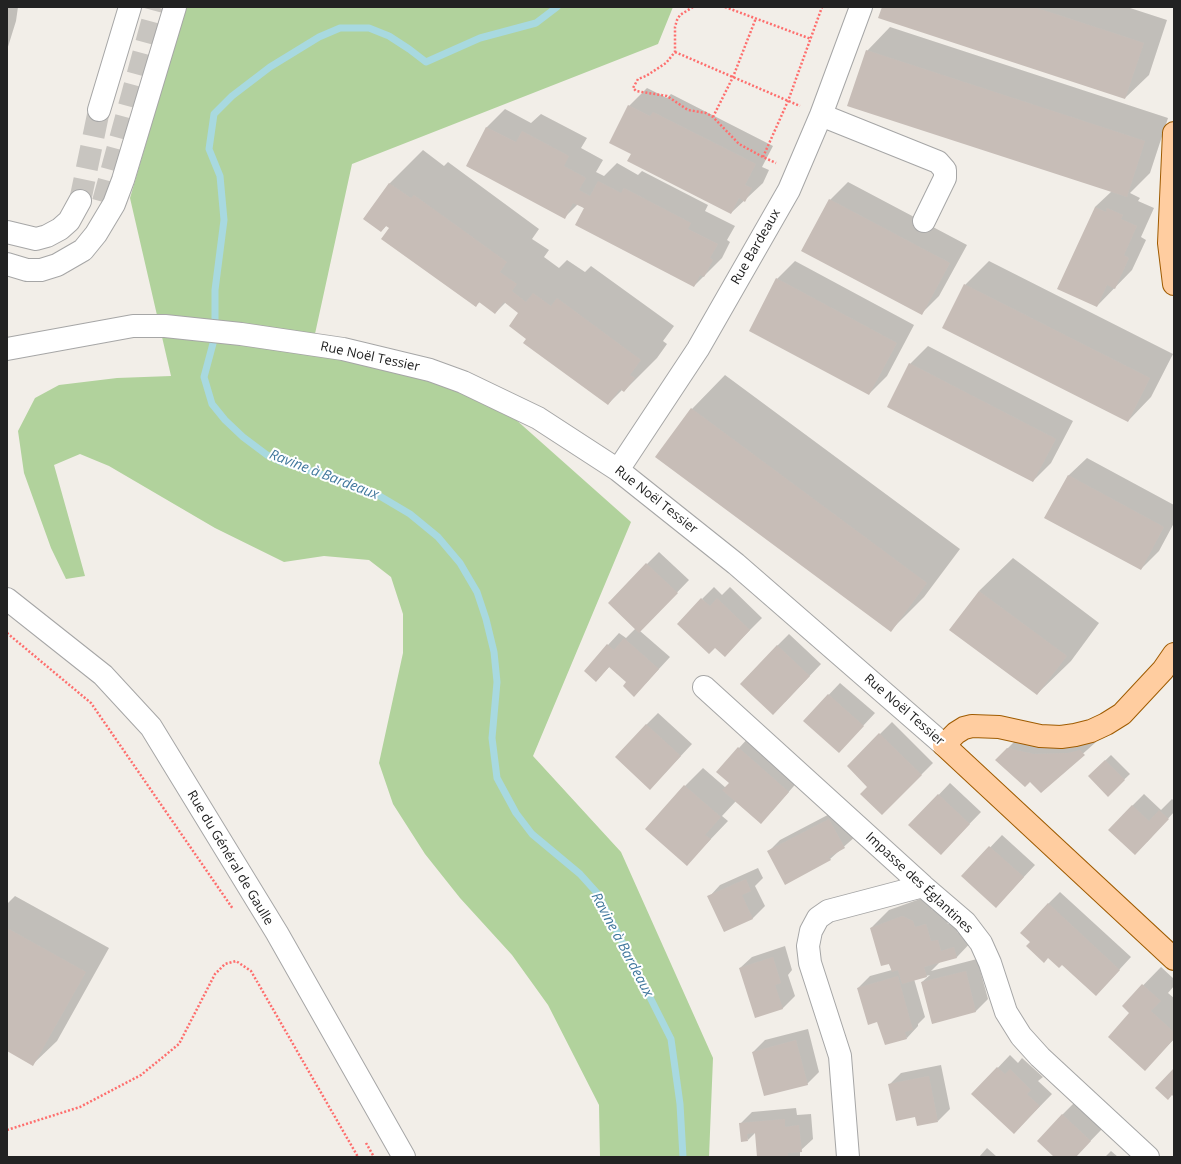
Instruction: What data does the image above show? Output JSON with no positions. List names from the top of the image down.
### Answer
{
  "streets": {
    "main road": ["Rue Noël Tessier"],
    "street": ["Rue Bardeaux", "Rue du Général de Gaulle", "Impasse des Églantines"]
  },
  "crossings": [
    ["Rue Bardeaux", "Rue Noël Tessier"]
  ],
  "water": ["Ravine à Bardeaux"]
}
